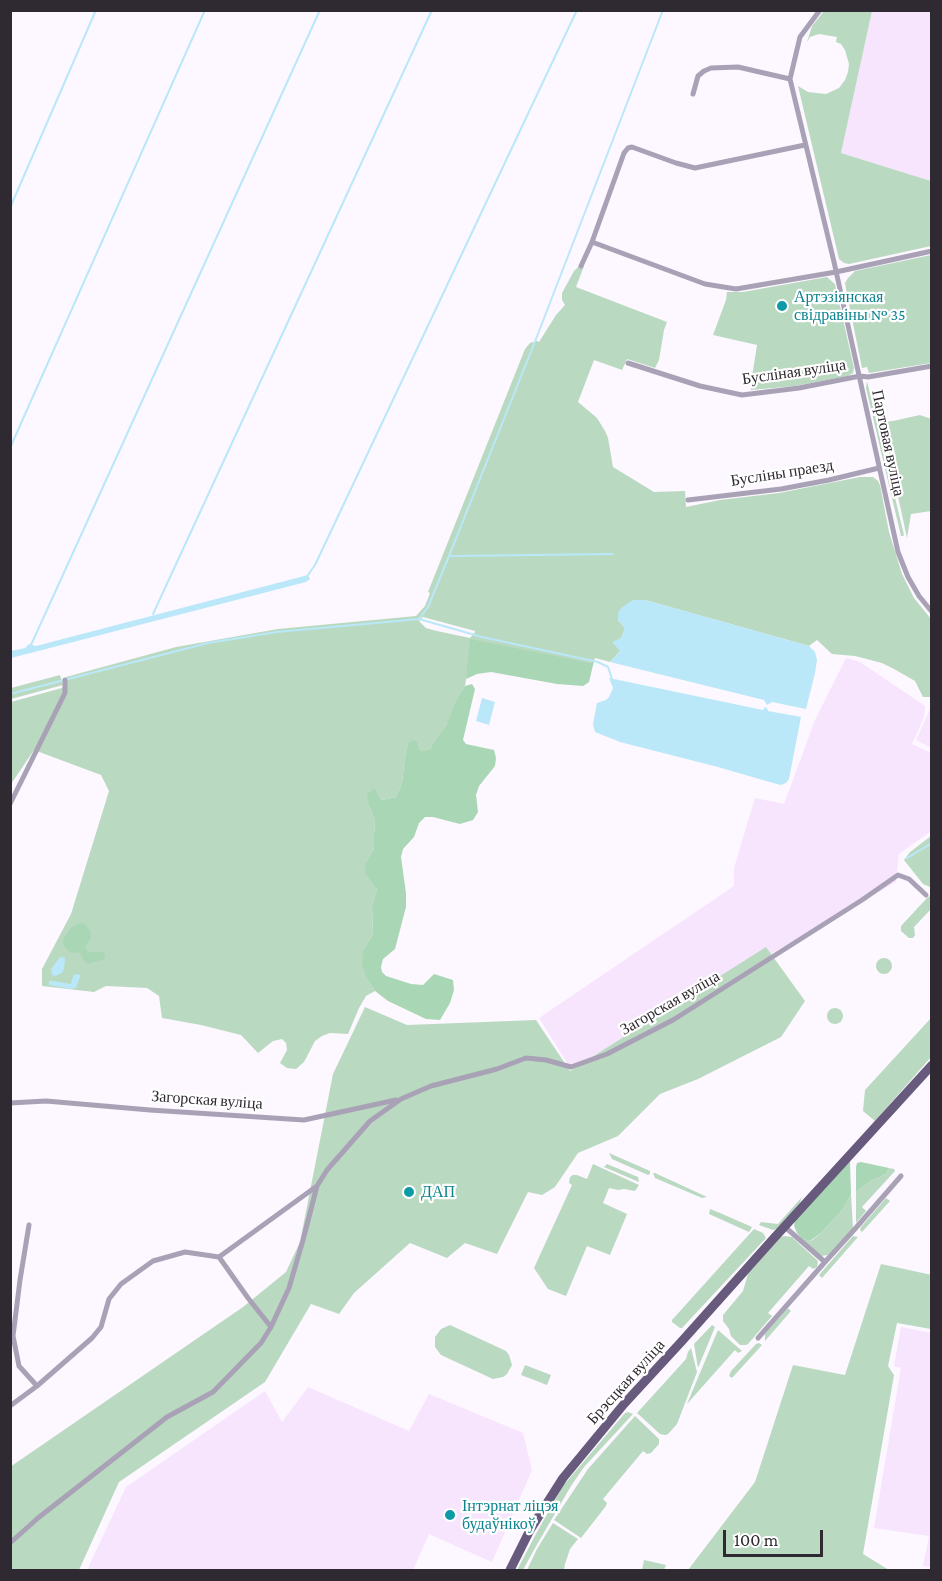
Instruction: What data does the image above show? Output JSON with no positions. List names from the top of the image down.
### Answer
{
  "streets": {
    "main road": ["Брэсцкая вуліца"],
    "street": [
      "Бусліная вуліца",
      "Партовая вуліца",
      "Бусліны праезд",
      "Загорская вуліца"
    ]
  },
  "crossings": [
    ["Бусліная вуліца", "Партовая вуліца"],
    ["Партовая вуліца", "Бусліны праезд"]
  ],
  "places": ["Артэзіянская свідравіны № 35", "ДАП", "Інтэрнат ліцэя будаўнікоў"],
  "scale_bar": "100 m"
}
